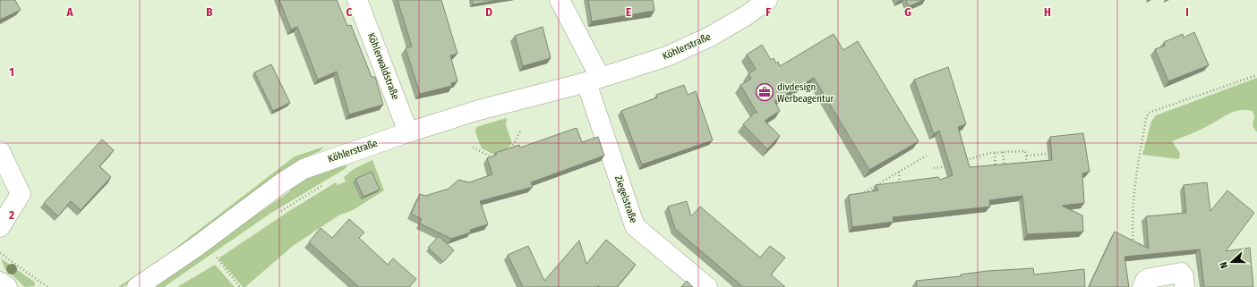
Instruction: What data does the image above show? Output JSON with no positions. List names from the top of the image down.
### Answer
{
  "streets": {
    "street": ["Köhlerstraße", "Köhlerwaldstraße", "Ziegelstraße"]
  },
  "crossings": [
    ["Köhlerstraße", "Köhlerwaldstraße"],
    ["Köhlerstraße", "Ziegelstraße"]
  ],
  "places": {
    "office": ["divdesign Werbeagentur"]
  },
  "north": "left",
  "grid": {
    "columns": [
      "A",
      "B",
      "C",
      "D",
      "E",
      "F",
      "G",
      "H",
      "I"
    ],
    "rows": ["1", "2"]
  }
}
